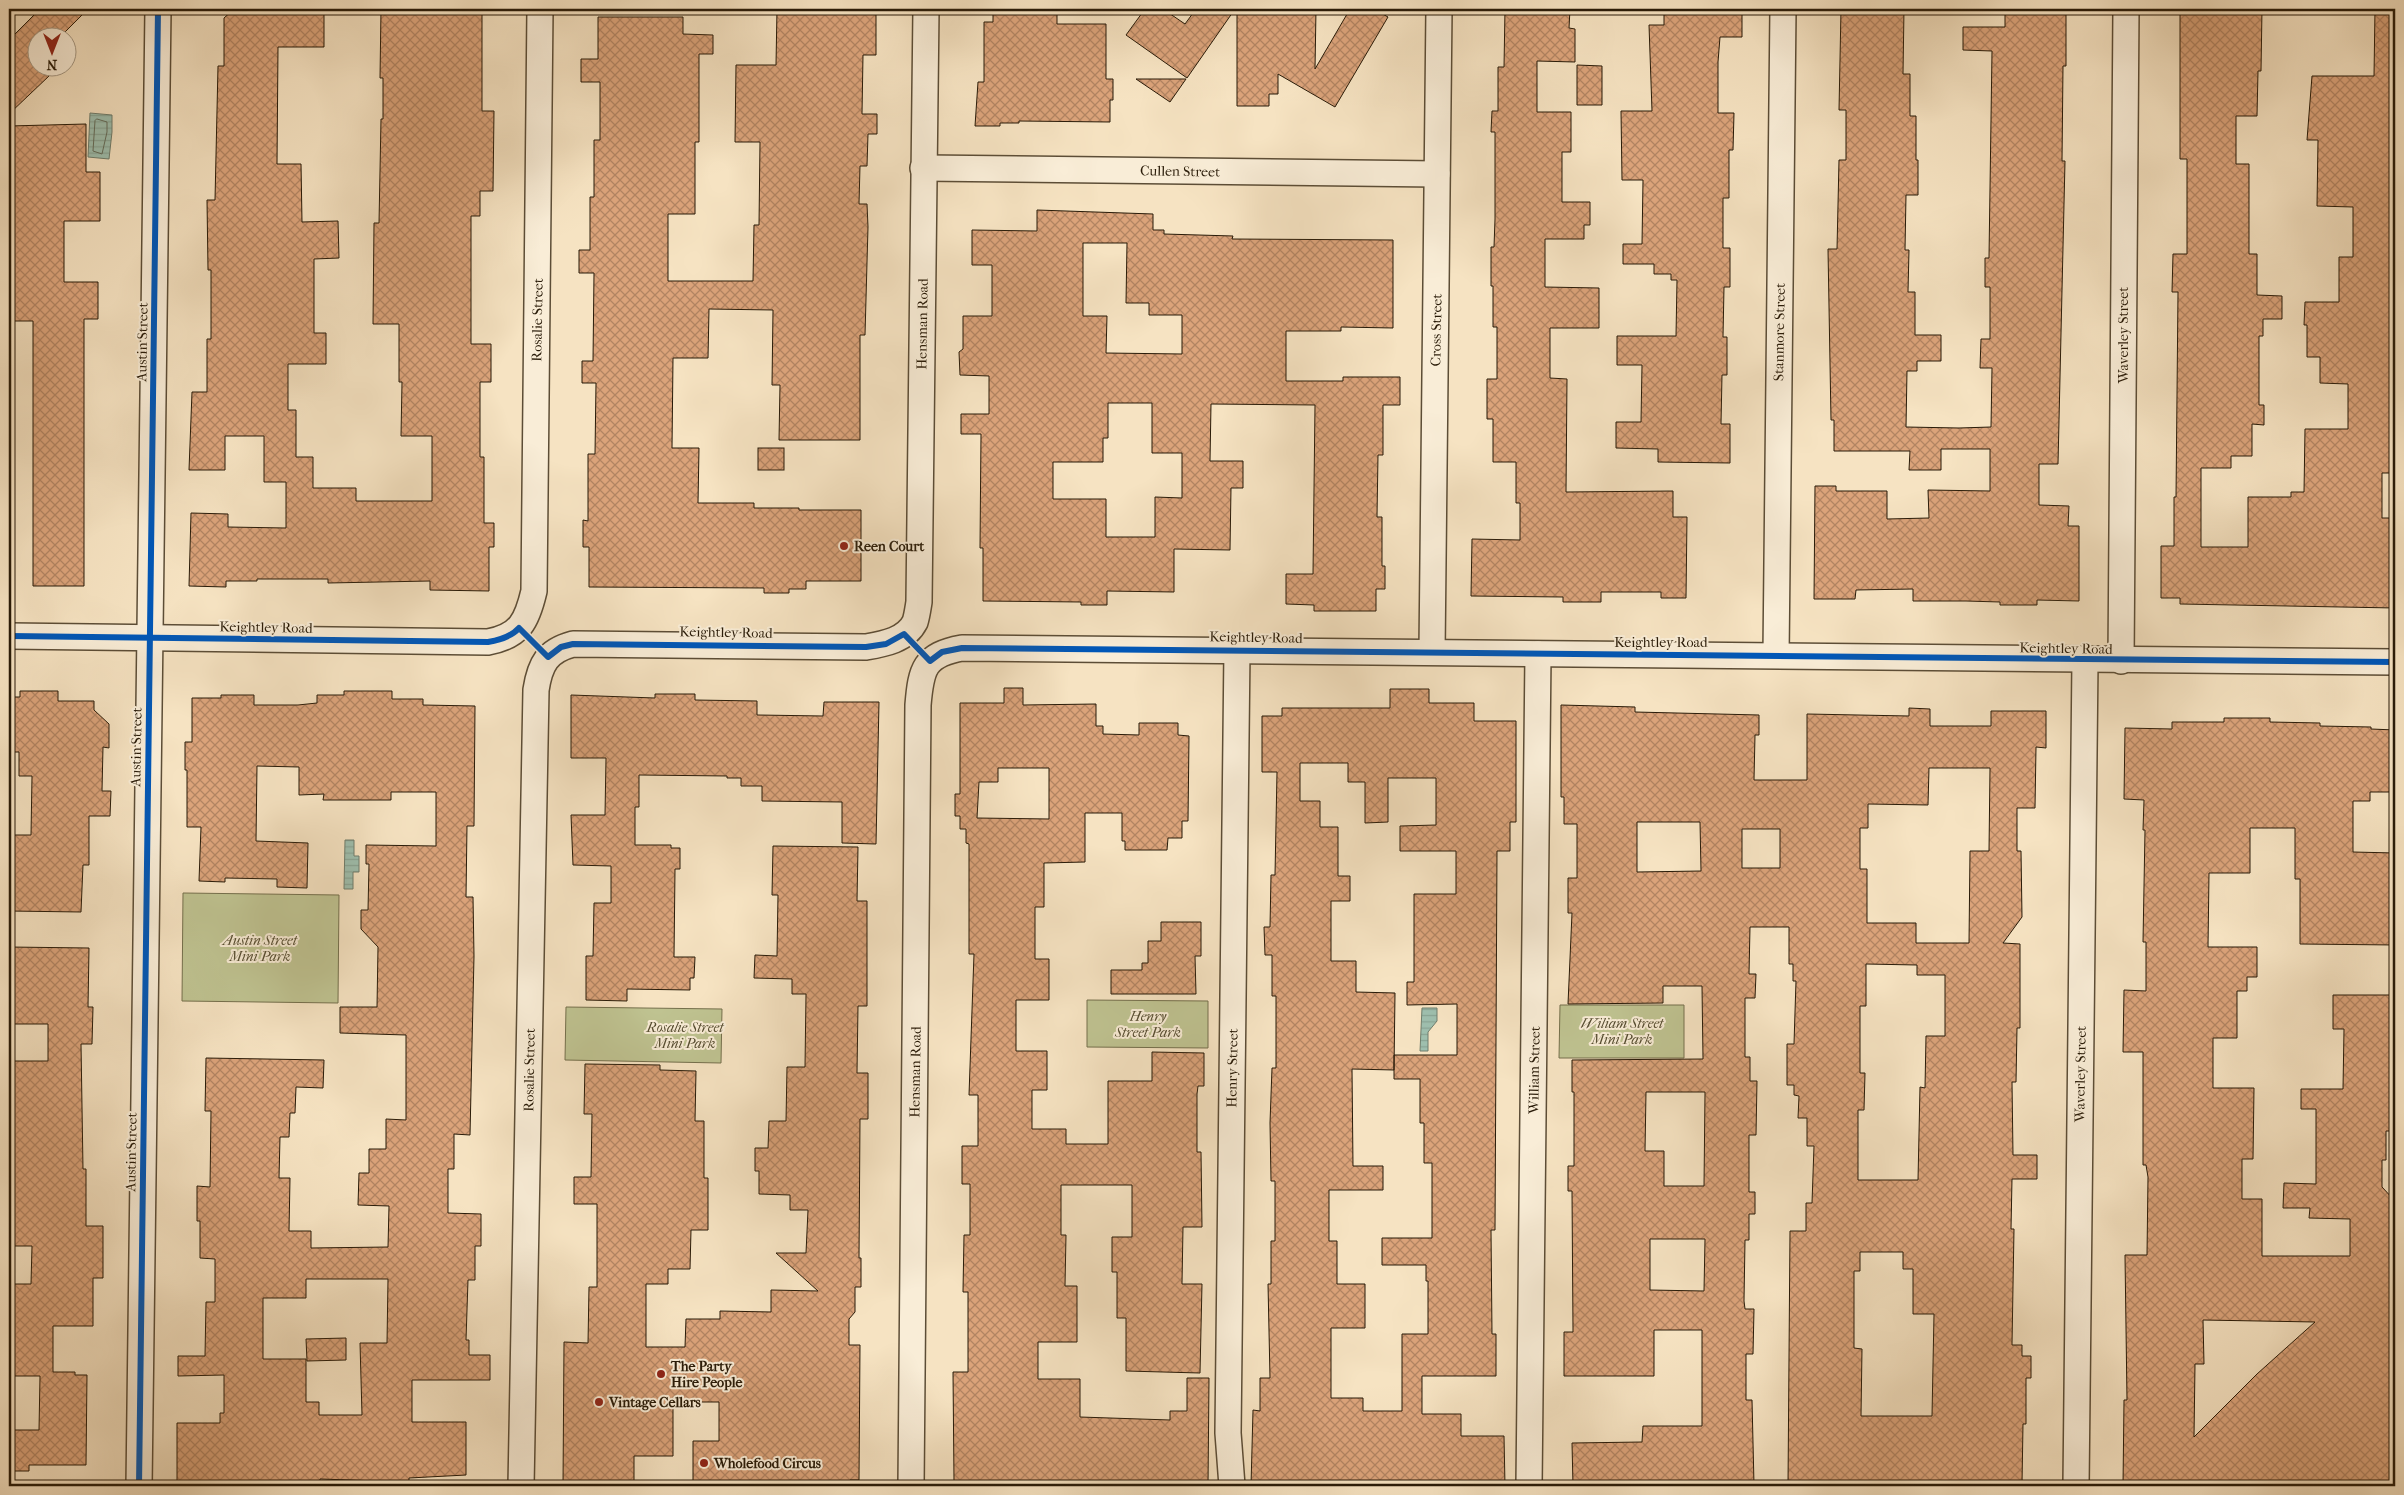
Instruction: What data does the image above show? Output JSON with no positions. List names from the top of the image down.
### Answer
{
  "streets": {
    "street": [
      "Cullen Street",
      "Rosalie Street",
      "Hensman Road",
      "Cross Street",
      "Stanmore Street",
      "Waverley Street",
      "Austin Street",
      "Keightley Road",
      "Henry Street",
      "William Street"
    ]
  },
  "crossings": [
    ["Cullen Street", "Hensman Road"],
    ["Cullen Street", "Cross Street"],
    ["Rosalie Street", "Keightley Road"],
    ["Hensman Road", "Keightley Road"],
    ["Cross Street", "Keightley Road"],
    ["Stanmore Street", "Keightley Road"],
    ["Waverley Street", "Keightley Road"],
    ["Austin Street", "Keightley Road"],
    ["Keightley Road", "Henry Street"],
    ["Keightley Road", "William Street"]
  ],
  "parks": [
    "Austin Street Mini Park",
    "Henry Street Park",
    "Wiliam Street Mini Park",
    "Rosalie Street Mini Park"
  ],
  "places": [
    "Reen Court",
    "The Party Hire People",
    "Vintage Cellars",
    "Wholefood Circus"
  ],
  "north": "bottom"
}
